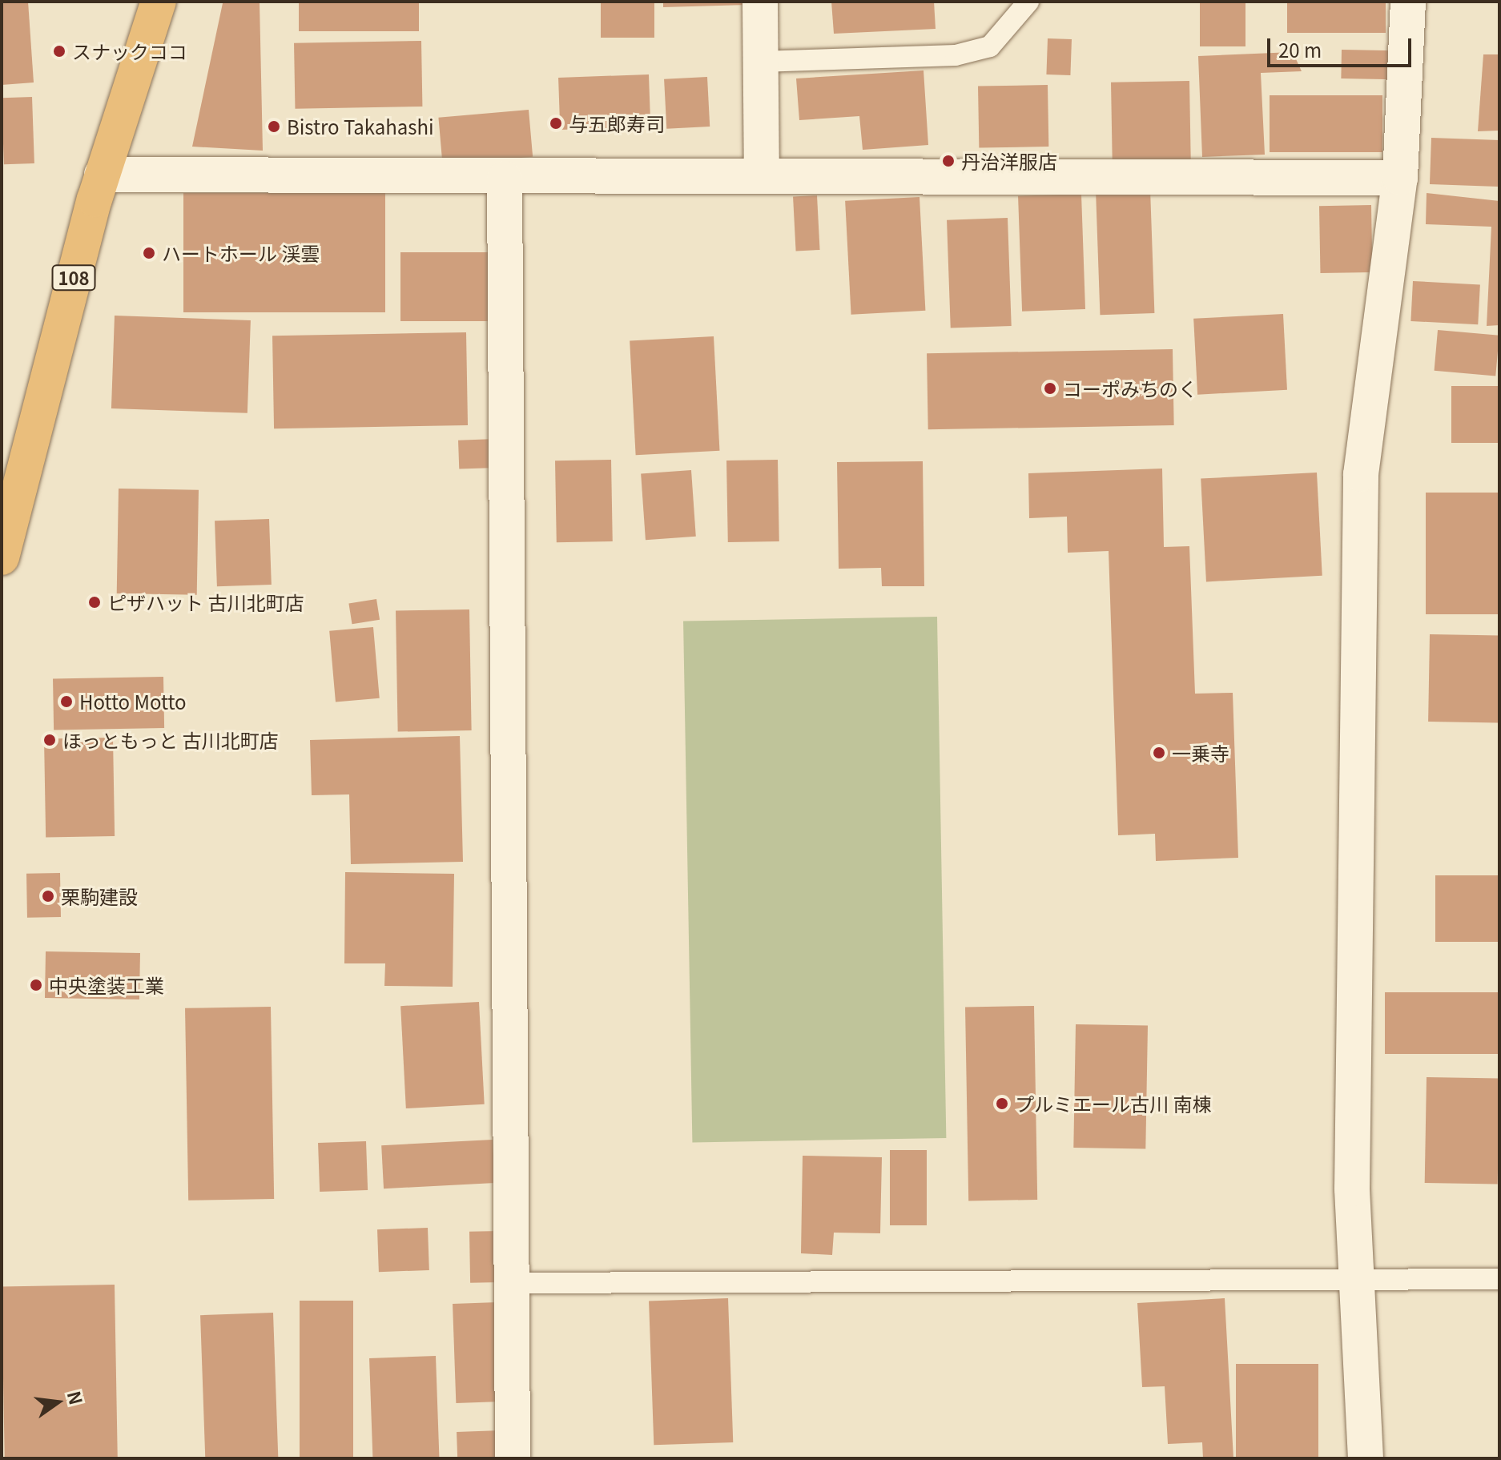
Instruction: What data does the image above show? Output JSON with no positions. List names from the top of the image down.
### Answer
{
  "streets": {
    "highway": ["108"]
  },
  "places": [
    "スナックココ",
    "与五郎寿司",
    "Bistro Takahashi",
    "丹治洋服店",
    "ハートホール 渓雲",
    "コーポみちのく",
    "ピザハット 古川北町店",
    "Hotto Motto",
    "ほっともっと 古川北町店",
    "一乗寺",
    "栗駒建設",
    "中央塗装工業",
    "プルミエール古川 南棟"
  ],
  "scale_bar": "20 m",
  "north": "right"
}
